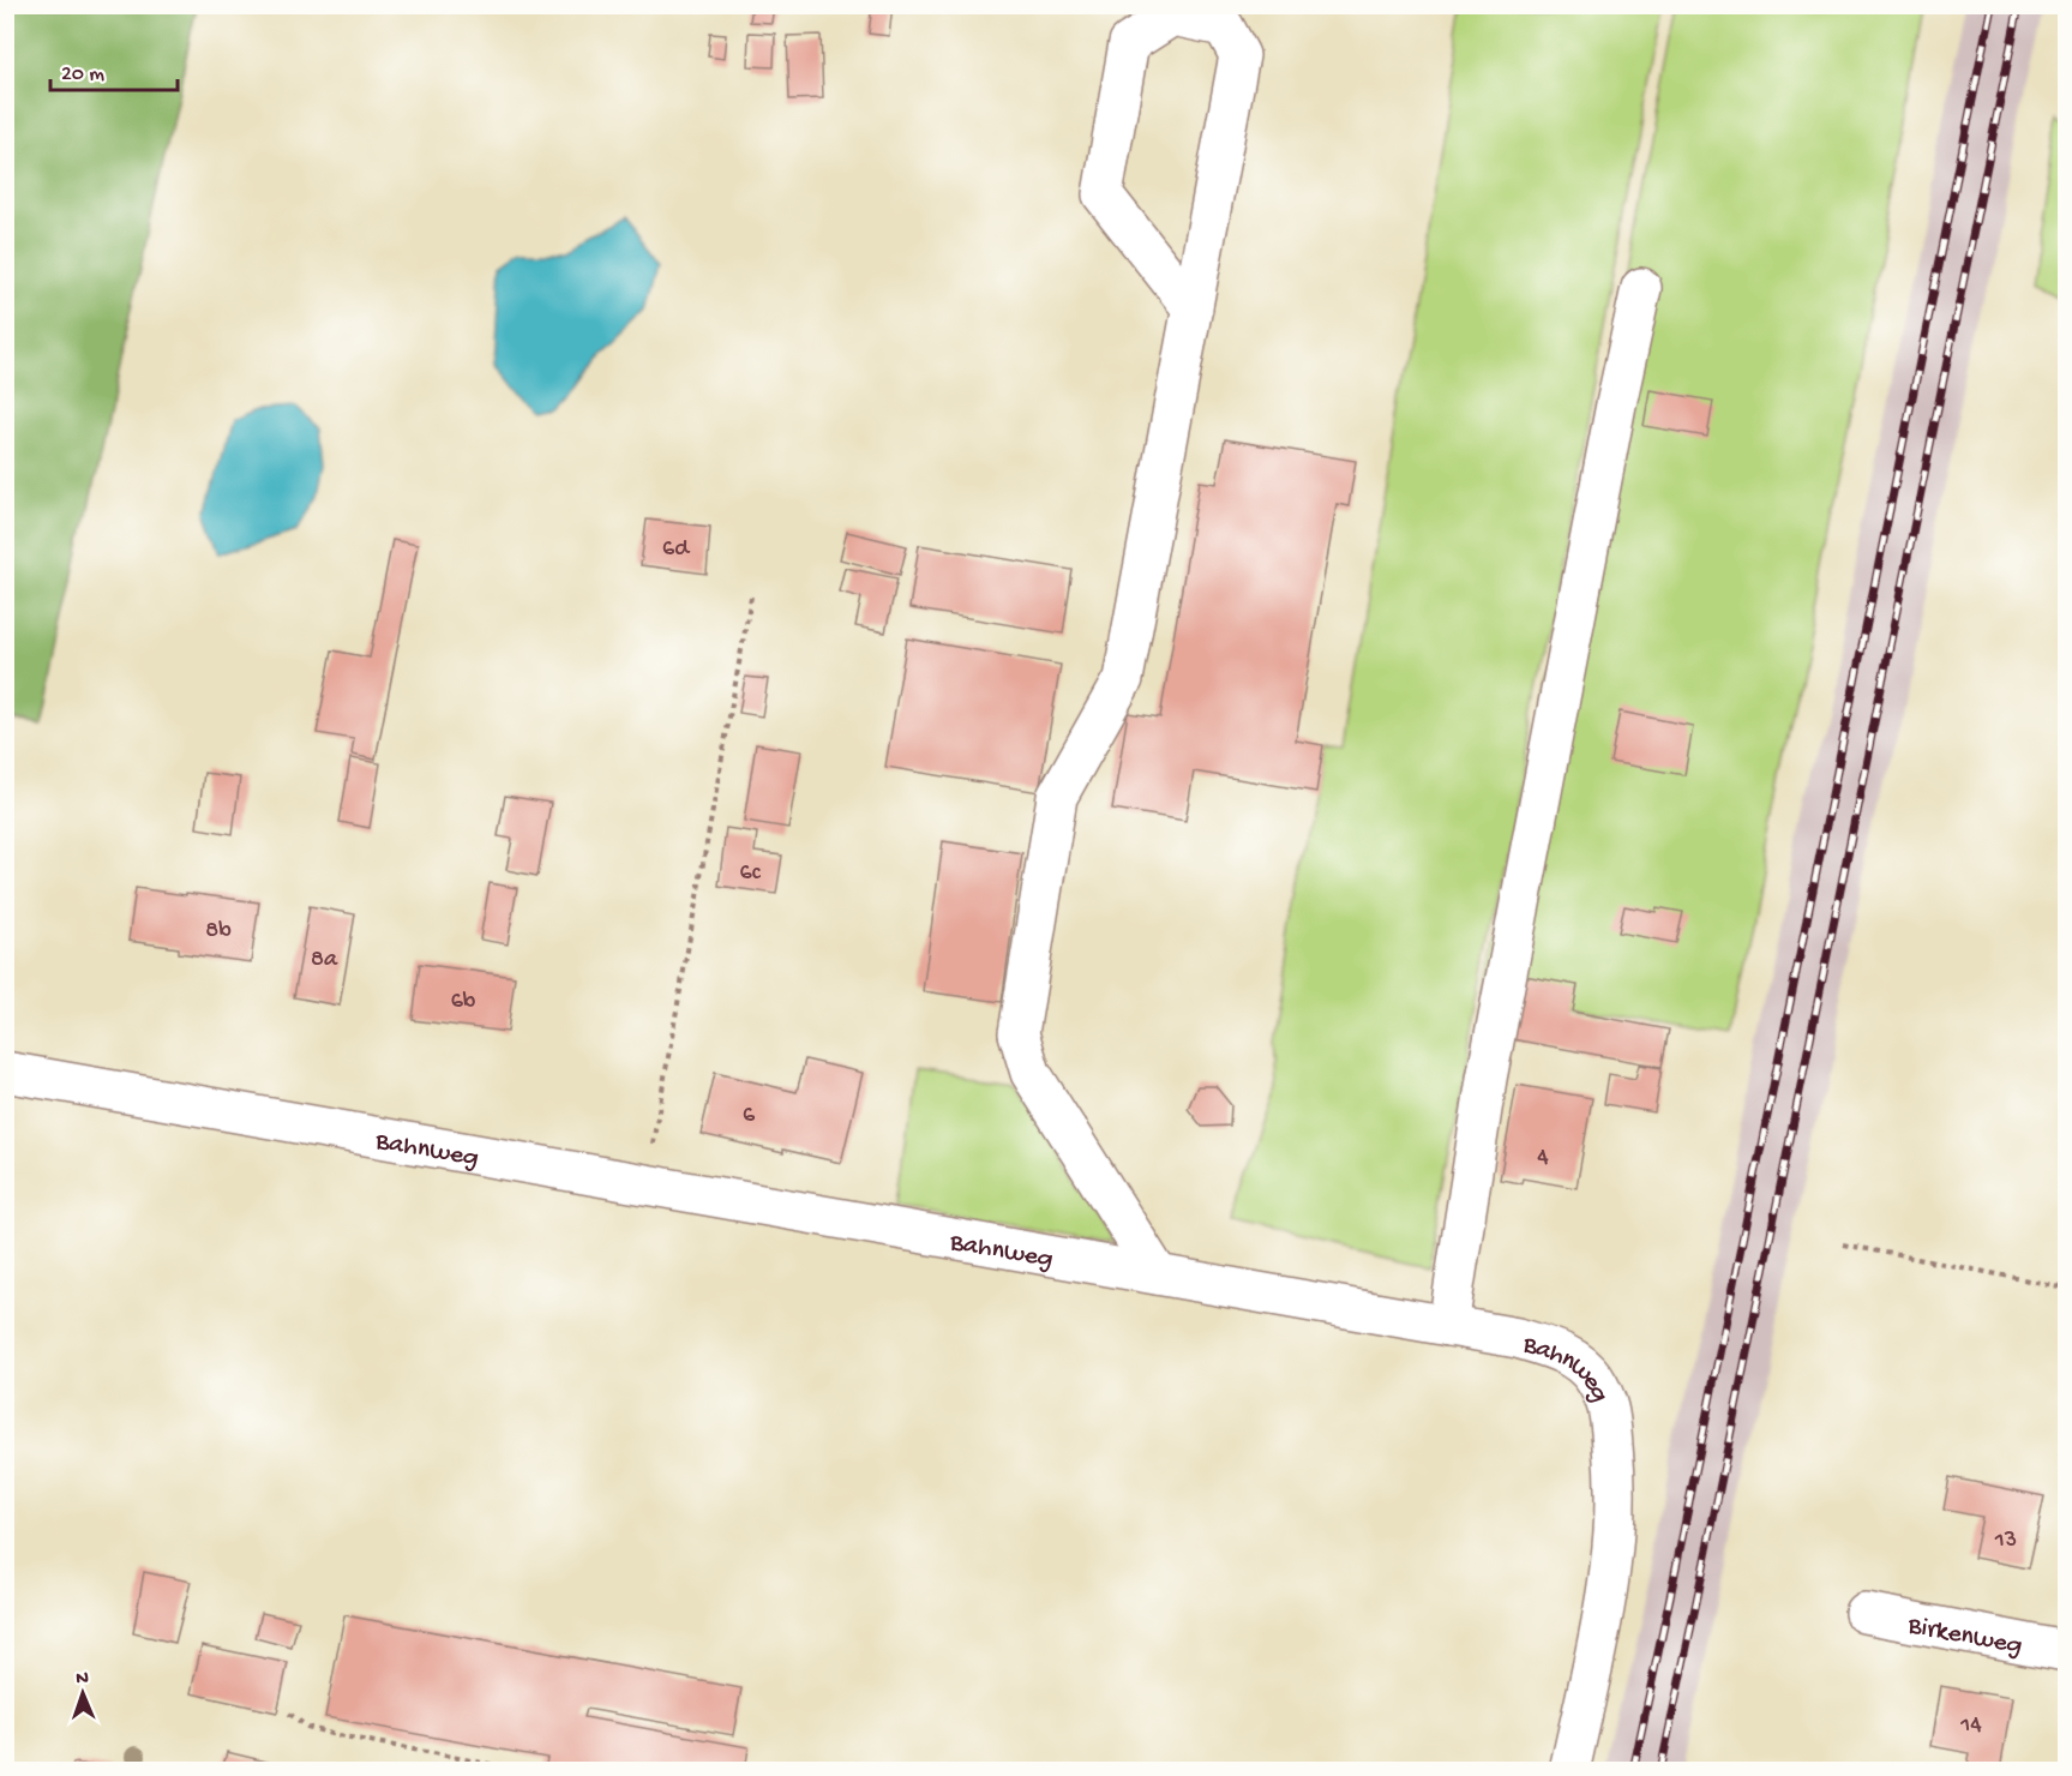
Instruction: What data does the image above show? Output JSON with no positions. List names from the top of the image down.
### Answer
{
  "streets": {
    "street": ["Bahnweg", "Birkenweg"]
  },
  "house_numbers": [
    "6d",
    "6c",
    "8b",
    "8a",
    "6b",
    "6",
    "4",
    "13",
    "14"
  ],
  "scale_bar": "20 m",
  "north": "top"
}
